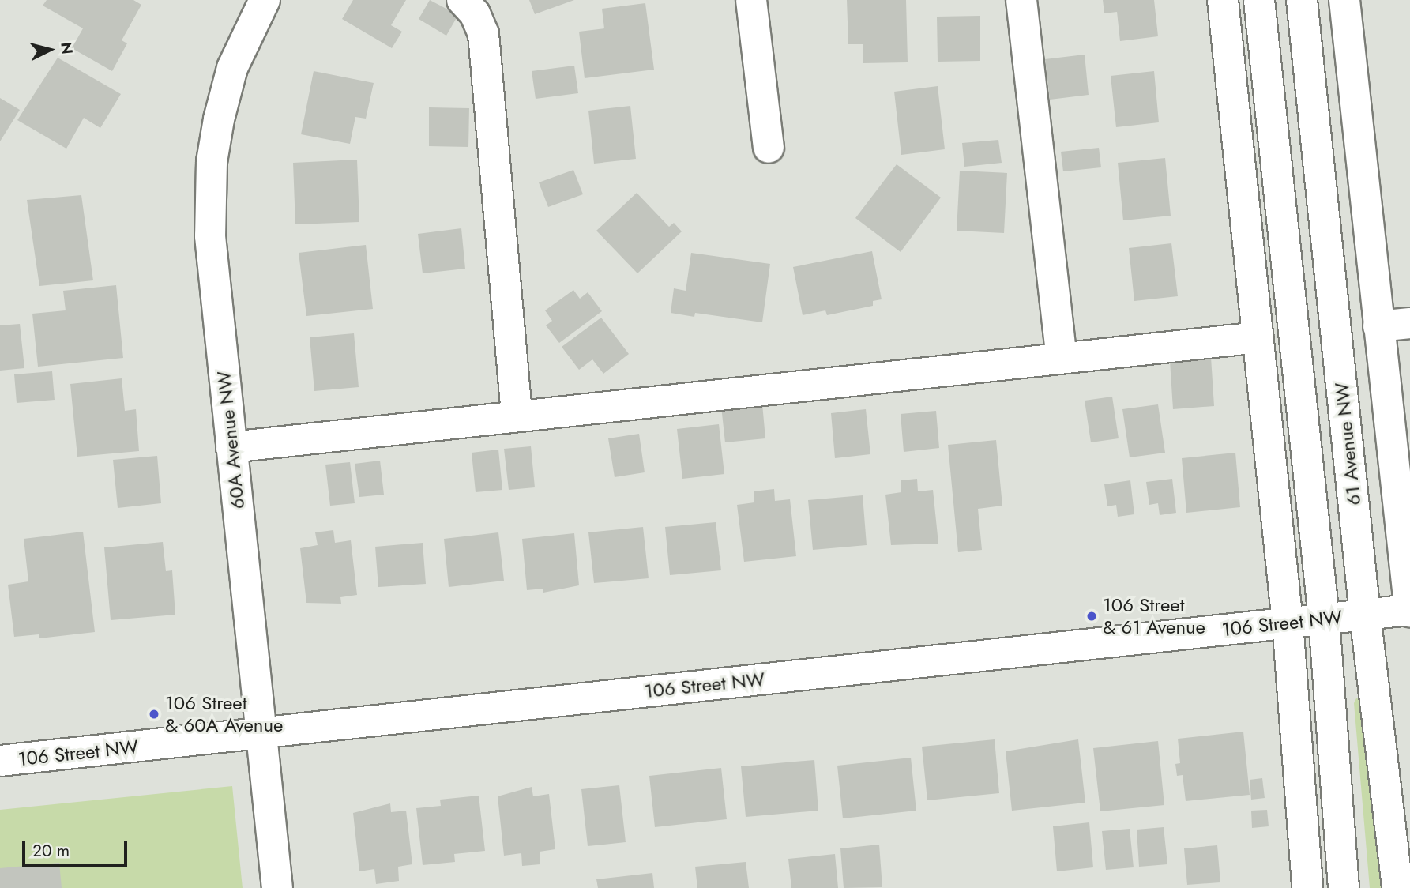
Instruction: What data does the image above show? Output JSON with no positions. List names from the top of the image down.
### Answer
{
  "streets": {
    "street": ["60A Avenue NW", "61 Avenue NW", "106 Street NW"]
  },
  "crossings": [
    ["60A Avenue NW", "106 Street NW"],
    ["61 Avenue NW", "106 Street NW"]
  ],
  "places": ["106 Street & 61 Avenue", "106 Street & 60A Avenue"],
  "scale_bar": "20 m",
  "north": "right"
}
